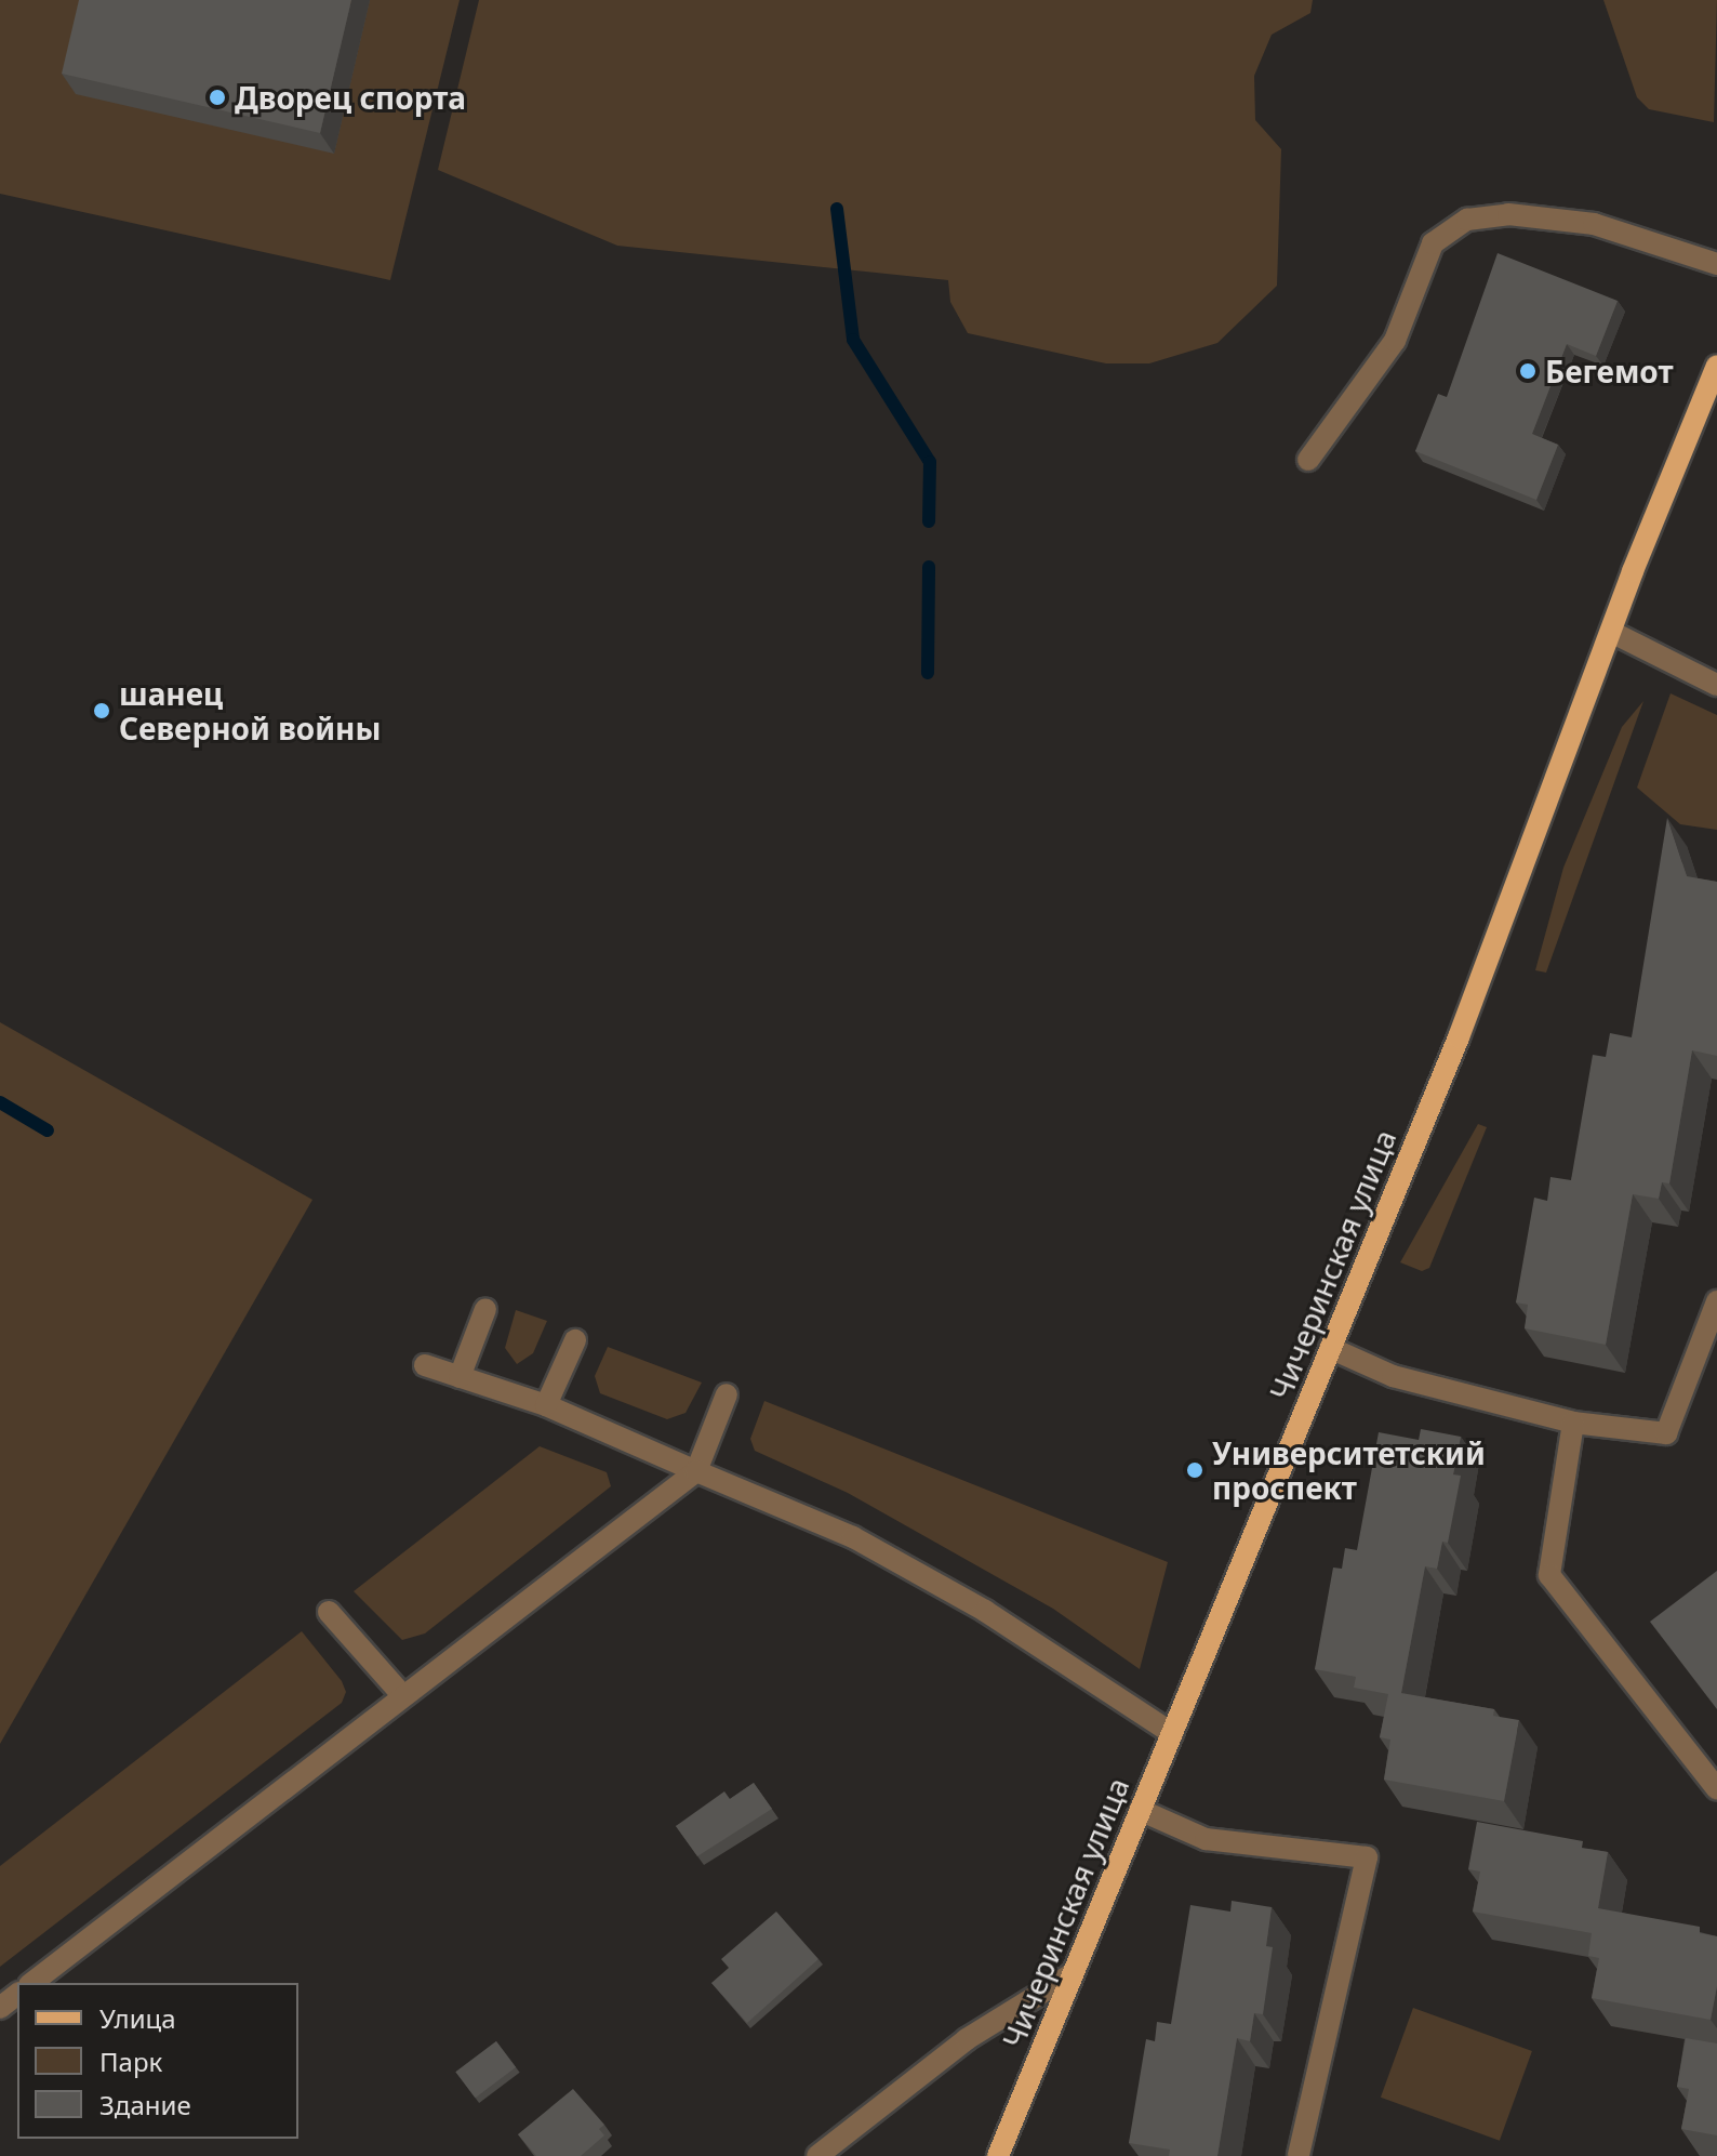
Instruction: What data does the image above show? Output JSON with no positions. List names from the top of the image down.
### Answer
{
  "streets": {
    "main road": ["Чичеринская улица"]
  },
  "places": [
    "Дворец спорта",
    "Бегемот",
    "шанец Северной войны",
    "Университетский проспект"
  ],
  "legend": ["Улица", "Парк", "Здание"]
}
